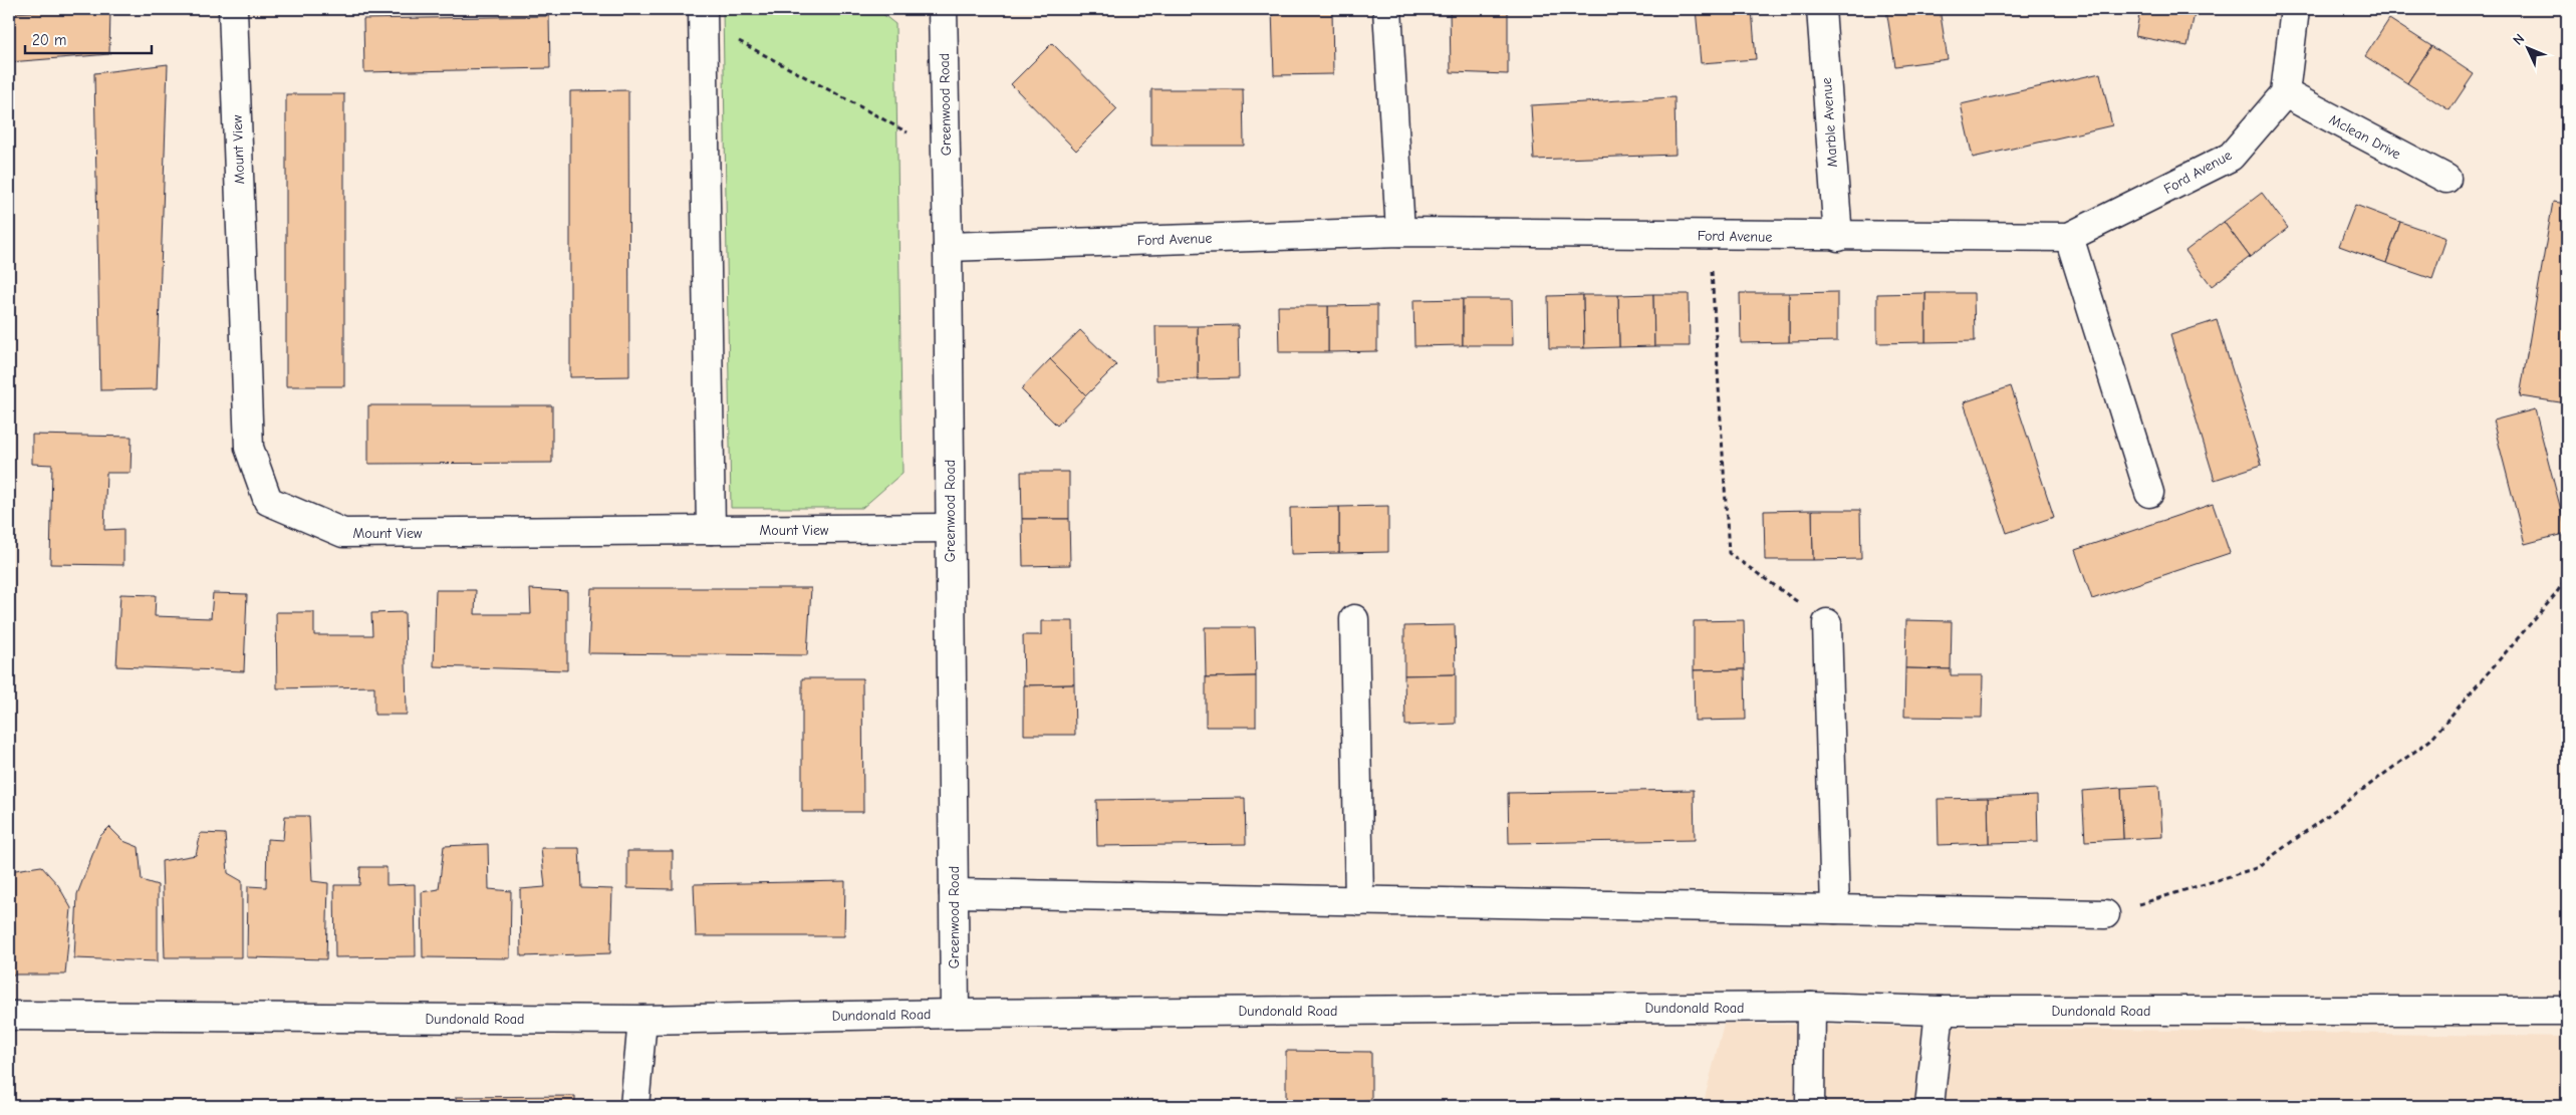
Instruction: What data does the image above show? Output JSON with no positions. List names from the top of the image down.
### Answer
{
  "streets": {
    "street": [
      "Greenwood Road",
      "Marble Avenue",
      "Mclean Drive",
      "Mount View",
      "Ford Avenue",
      "Dundonald Road"
    ]
  },
  "crossings": [
    ["Greenwood Road", "Mount View"],
    ["Greenwood Road", "Ford Avenue"],
    ["Greenwood Road", "Dundonald Road"],
    ["Marble Avenue", "Ford Avenue"],
    ["Mclean Drive", "Ford Avenue"]
  ],
  "scale_bar": "20 m",
  "north": "top left"
}
